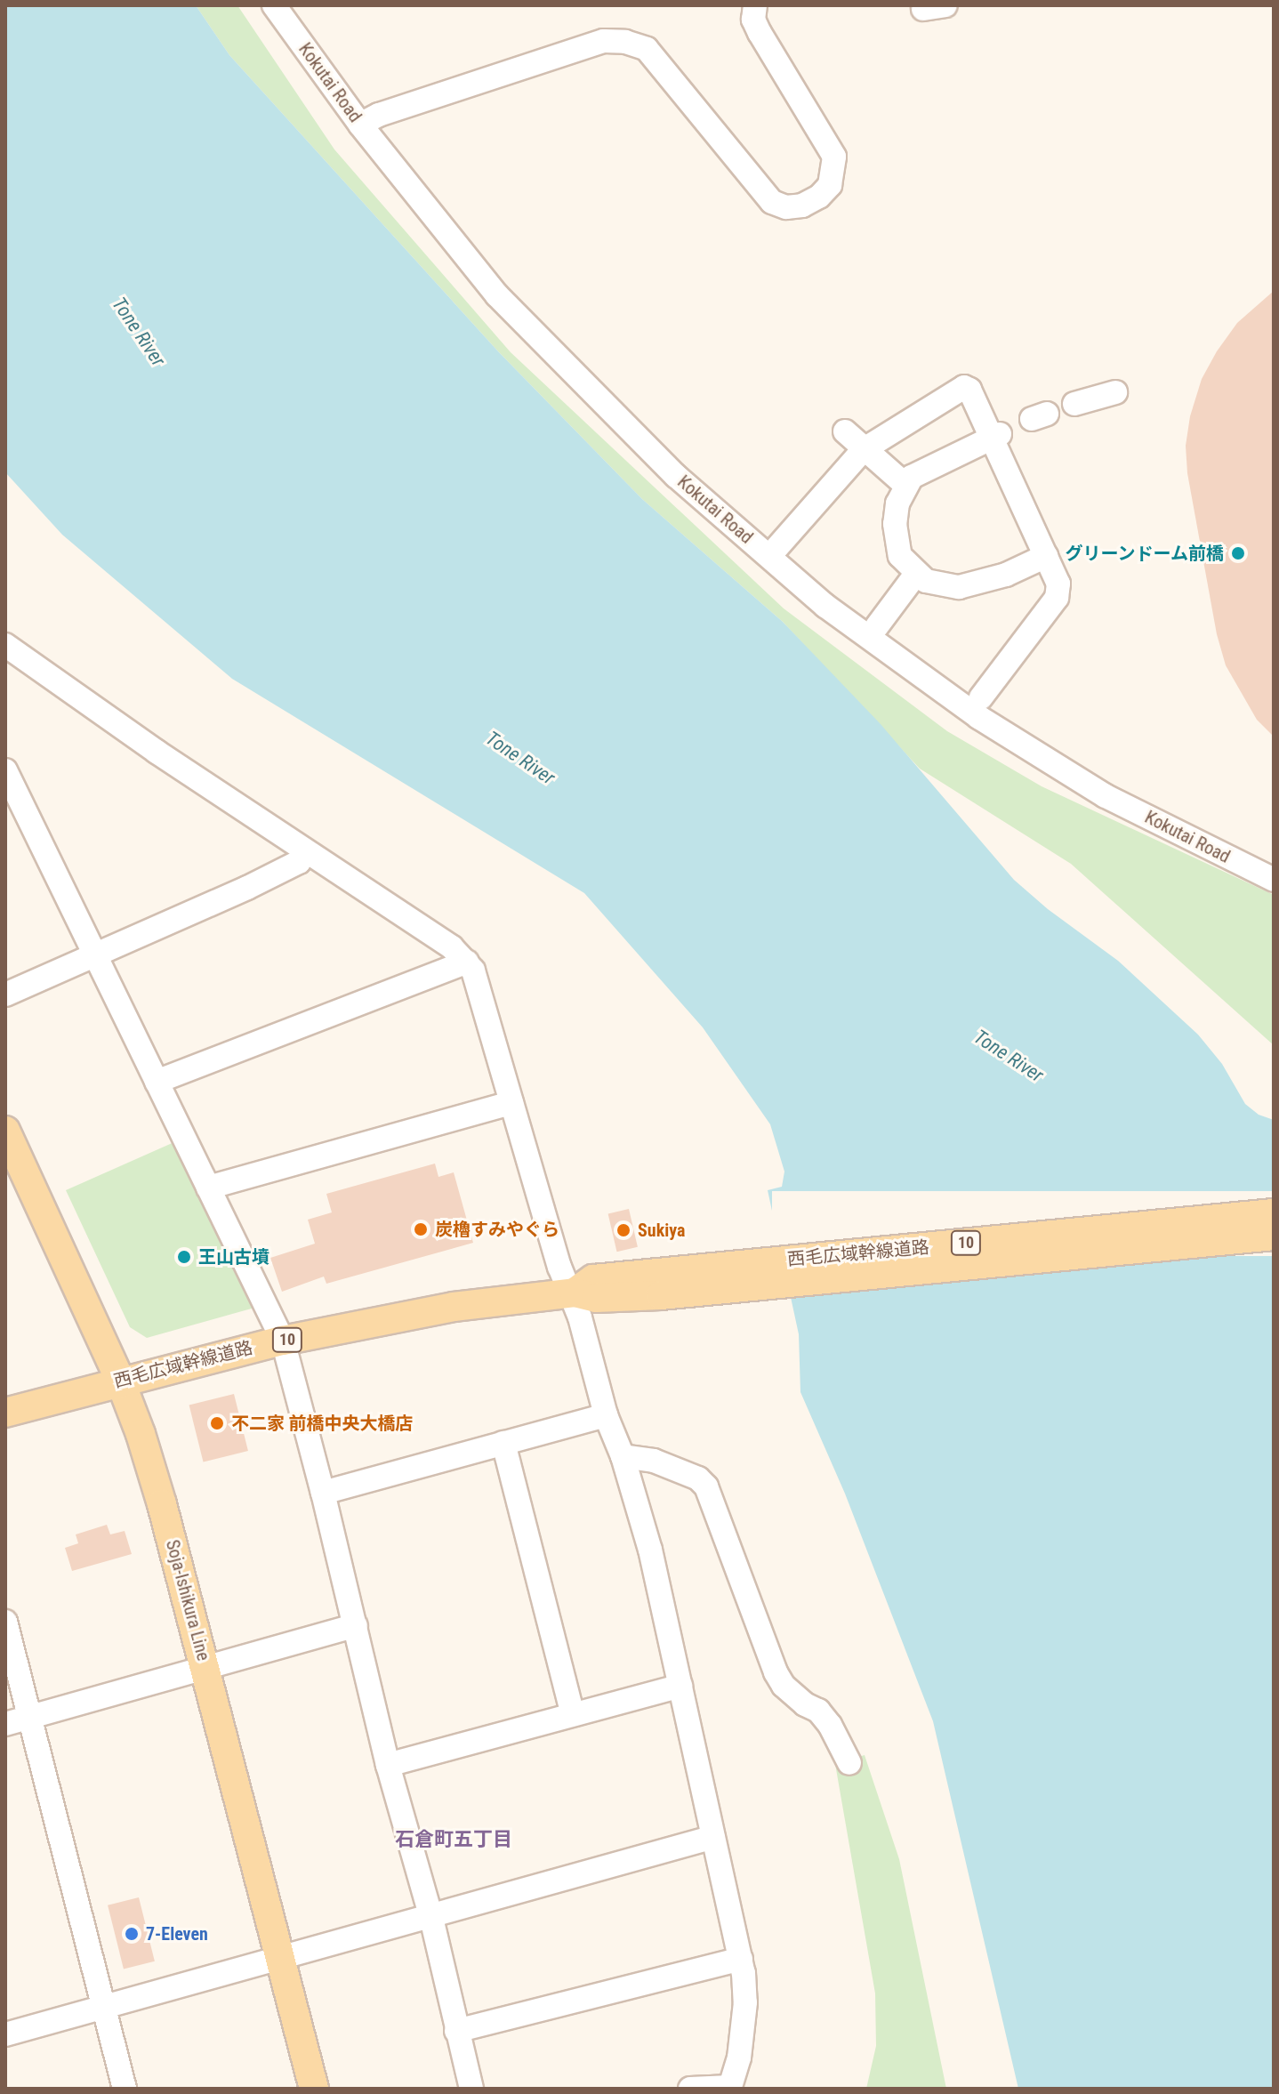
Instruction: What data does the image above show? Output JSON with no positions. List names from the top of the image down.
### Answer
{
  "streets": {
    "main road": ["10", "西毛広域幹線道路", "Soja-Ishikura Line"],
    "street": ["Kokutai Road"]
  },
  "crossings": [
    ["西毛広域幹線道路", "Soja-Ishikura Line"]
  ],
  "districts": ["石倉町五丁目"],
  "water": ["Tone River"],
  "places": [
    "グリーンドーム前橋",
    "炭櫓すみやぐら",
    "Sukiya",
    "王山古墳",
    "不二家 前橋中央大橋店",
    "7-Eleven"
  ]
}
